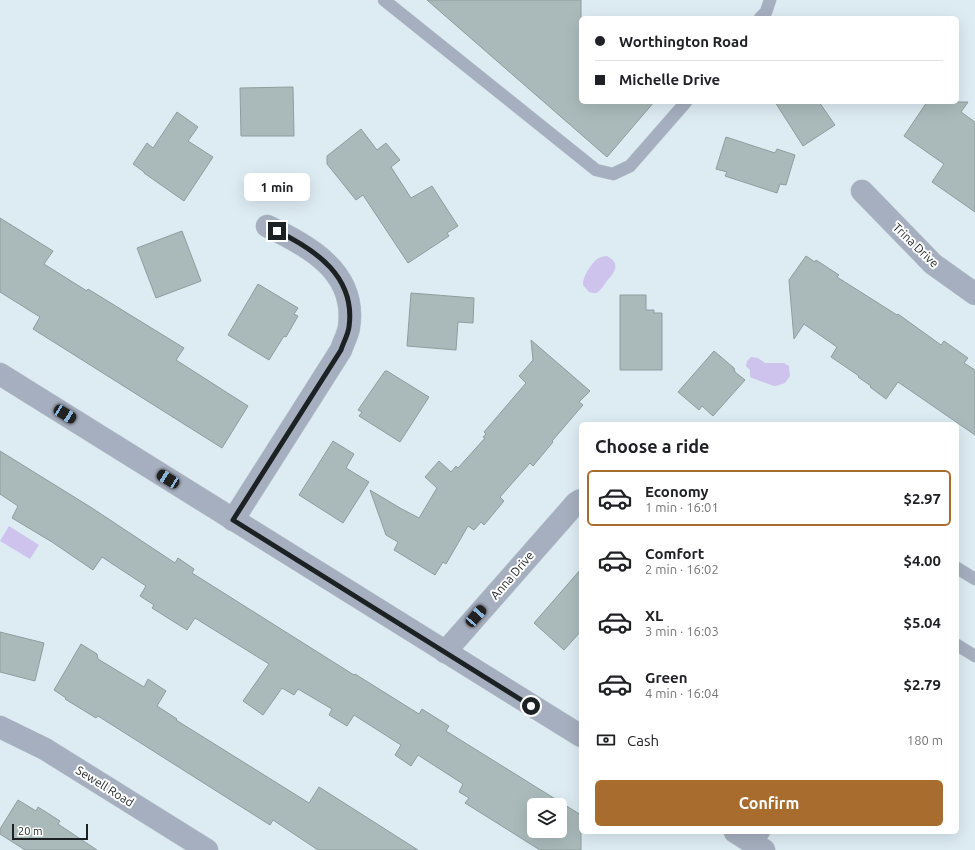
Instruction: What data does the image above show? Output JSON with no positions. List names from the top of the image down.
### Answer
{
  "streets": {
    "street": ["Trina Drive", "Anna Drive", "Sewell Road"]
  },
  "scale_bar": "20 m",
  "page": {
    "banner": ["Worthington Road", "Michelle Drive"],
    "bubble": "1 min",
    "heading": "Choose a ride",
    "list": [
      {
        "name": "Economy",
        "note": "1 min · 16:01",
        "value": "$2.97"
      },
      {
        "name": "Comfort",
        "note": "2 min · 16:02",
        "value": "$4.00"
      },
      {
        "name": "XL",
        "note": "3 min · 16:03",
        "value": "$5.04"
      },
      {
        "name": "Green",
        "note": "4 min · 16:04",
        "value": "$2.79"
      }
    ],
    "pay": ["Cash", "180 m"],
    "buttons": "Confirm",
    "scale": "20 m"
  }
}
